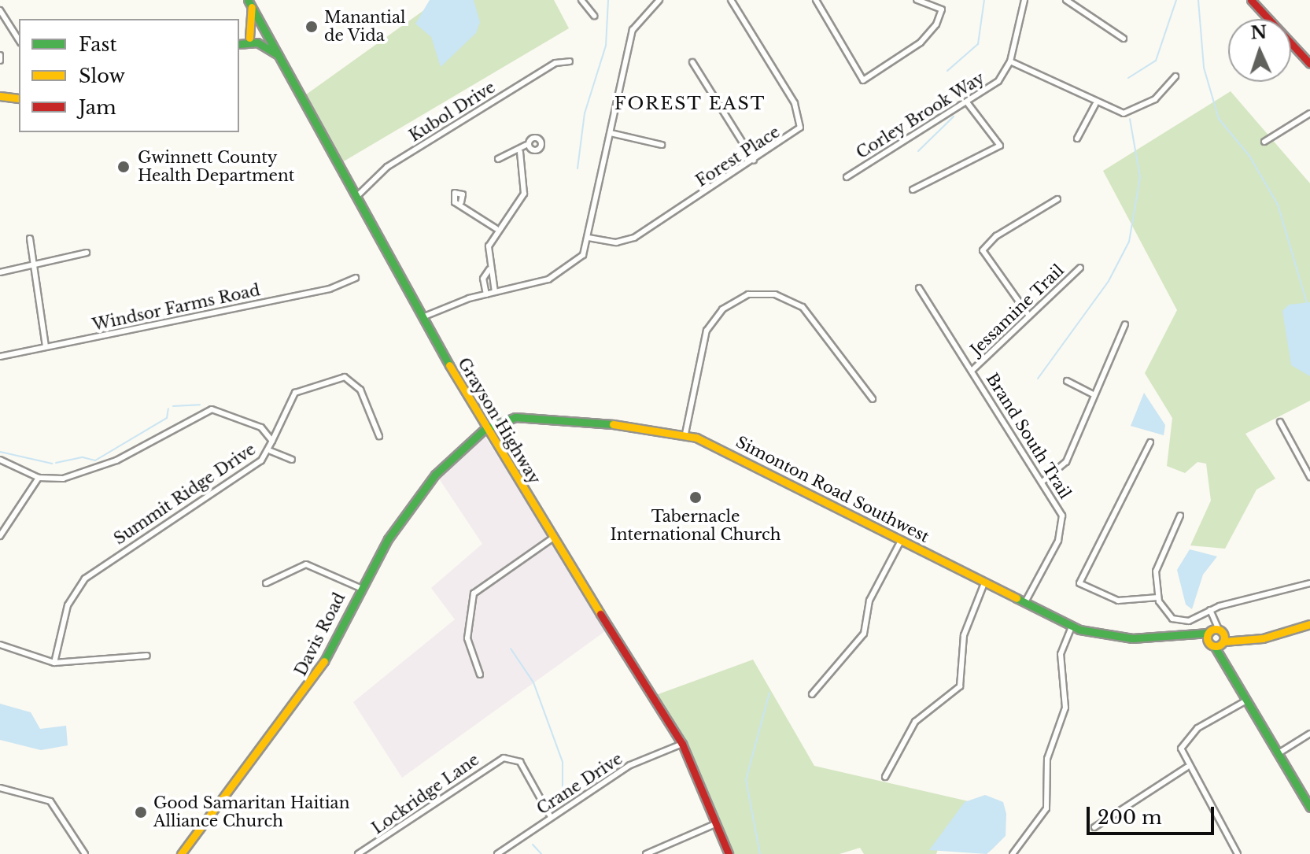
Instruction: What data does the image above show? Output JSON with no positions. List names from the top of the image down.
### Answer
{
  "streets": {
    "street": [
      "Kubol Drive",
      "Corley Brook Way",
      "Forest Place",
      "Windsor Farms Road",
      "Jessamine Trail",
      "Grayson Highway",
      "Brand South Trail",
      "Simonton Road Southwest",
      "Summit Ridge Drive",
      "Davis Road",
      "Crane Drive",
      "Lockridge Lane"
    ]
  },
  "crossings": [
    ["Kubol Drive", "Grayson Highway"],
    ["Jessamine Trail", "Brand South Trail"],
    ["Grayson Highway", "Simonton Road Southwest"],
    ["Grayson Highway", "Davis Road"],
    ["Grayson Highway", "Crane Drive"],
    ["Brand South Trail", "Simonton Road Southwest"],
    ["Simonton Road Southwest", "Davis Road"],
    ["Crane Drive", "Lockridge Lane"]
  ],
  "districts": ["FOREST EAST"],
  "places": [
    "Manantial de Vida",
    "Gwinnett County Health Department",
    "Tabernacle International Church",
    "Good Samaritan Haitian Alliance Church"
  ],
  "legend": ["Fast", "Slow", "Jam"],
  "scale_bar": "200 m",
  "north": "top"
}
